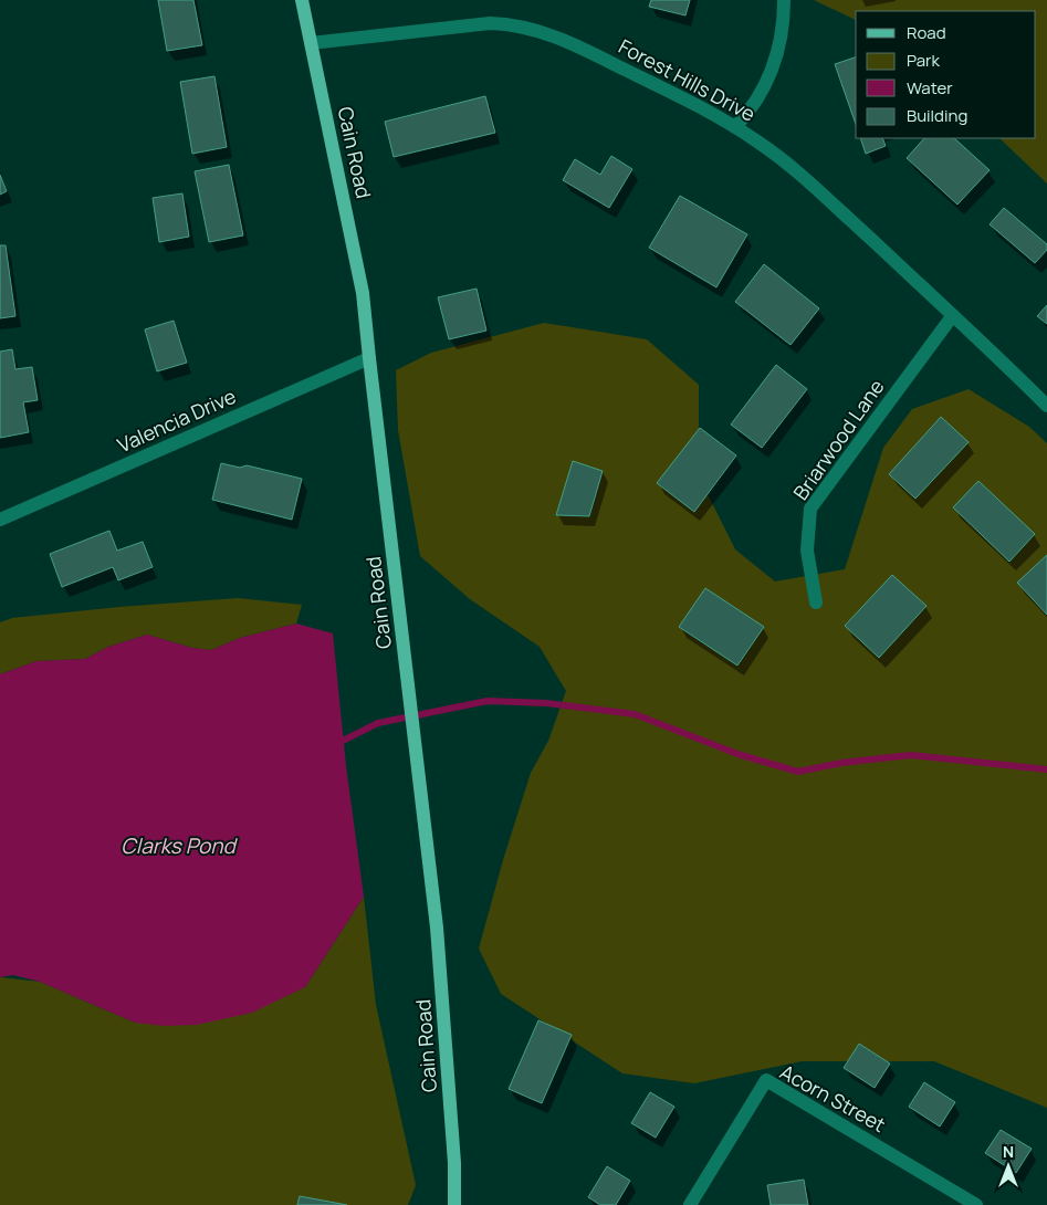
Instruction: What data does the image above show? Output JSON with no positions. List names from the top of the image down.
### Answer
{
  "streets": {
    "main road": ["Cain Road"],
    "street": [
      "Forest Hills Drive",
      "Valencia Drive",
      "Briarwood Lane",
      "Acorn Street"
    ]
  },
  "crossings": [
    ["Forest Hills Drive", "Cain Road"],
    ["Forest Hills Drive", "Briarwood Lane"],
    ["Cain Road", "Valencia Drive"]
  ],
  "water": ["Clarks Pond"],
  "legend": [
    "Road",
    "Park",
    "Water",
    "Building"
  ],
  "north": "top"
}
